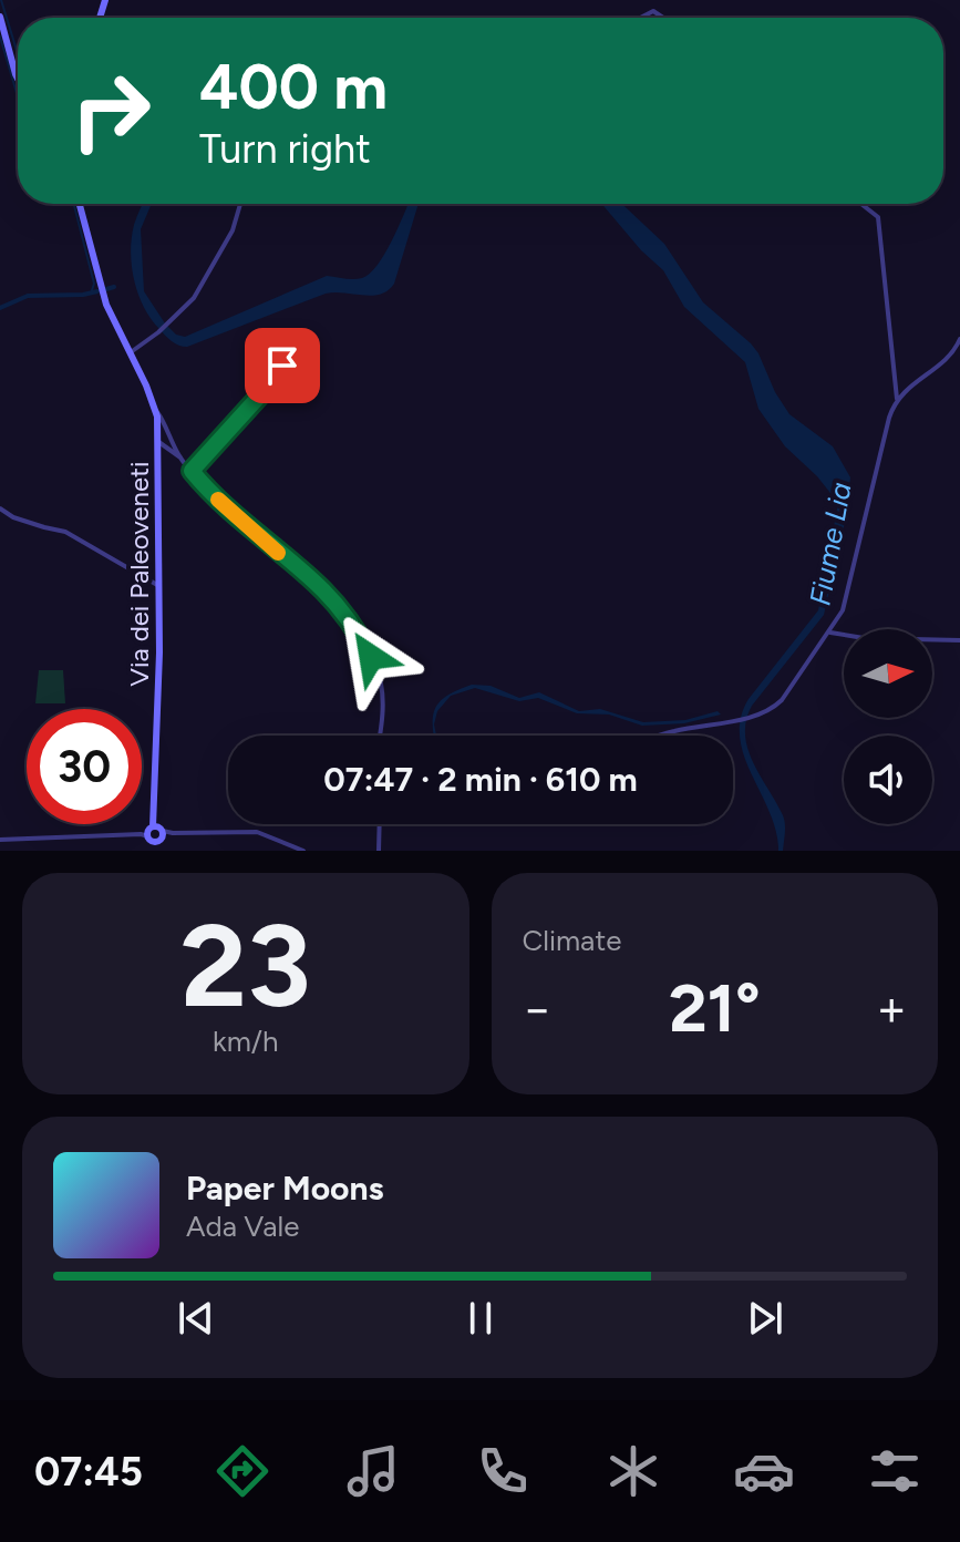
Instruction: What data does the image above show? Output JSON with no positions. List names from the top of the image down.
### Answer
{
  "streets": {
    "main road": ["Via dei Paleoveneti"]
  },
  "water": ["Fiume Lia"],
  "north": "right",
  "page": {
    "turn": ["400 m", "Turn right"],
    "limit": "30",
    "trip": "07:47 · 2 min · 610 m",
    "tile": [
      ["23", "km/h"],
      "Climate"
    ],
    "heat": ["−", "21°", "+"],
    "song": ["Paper Moons", "Ada Vale"],
    "tabs": "07:45"
  }
}
